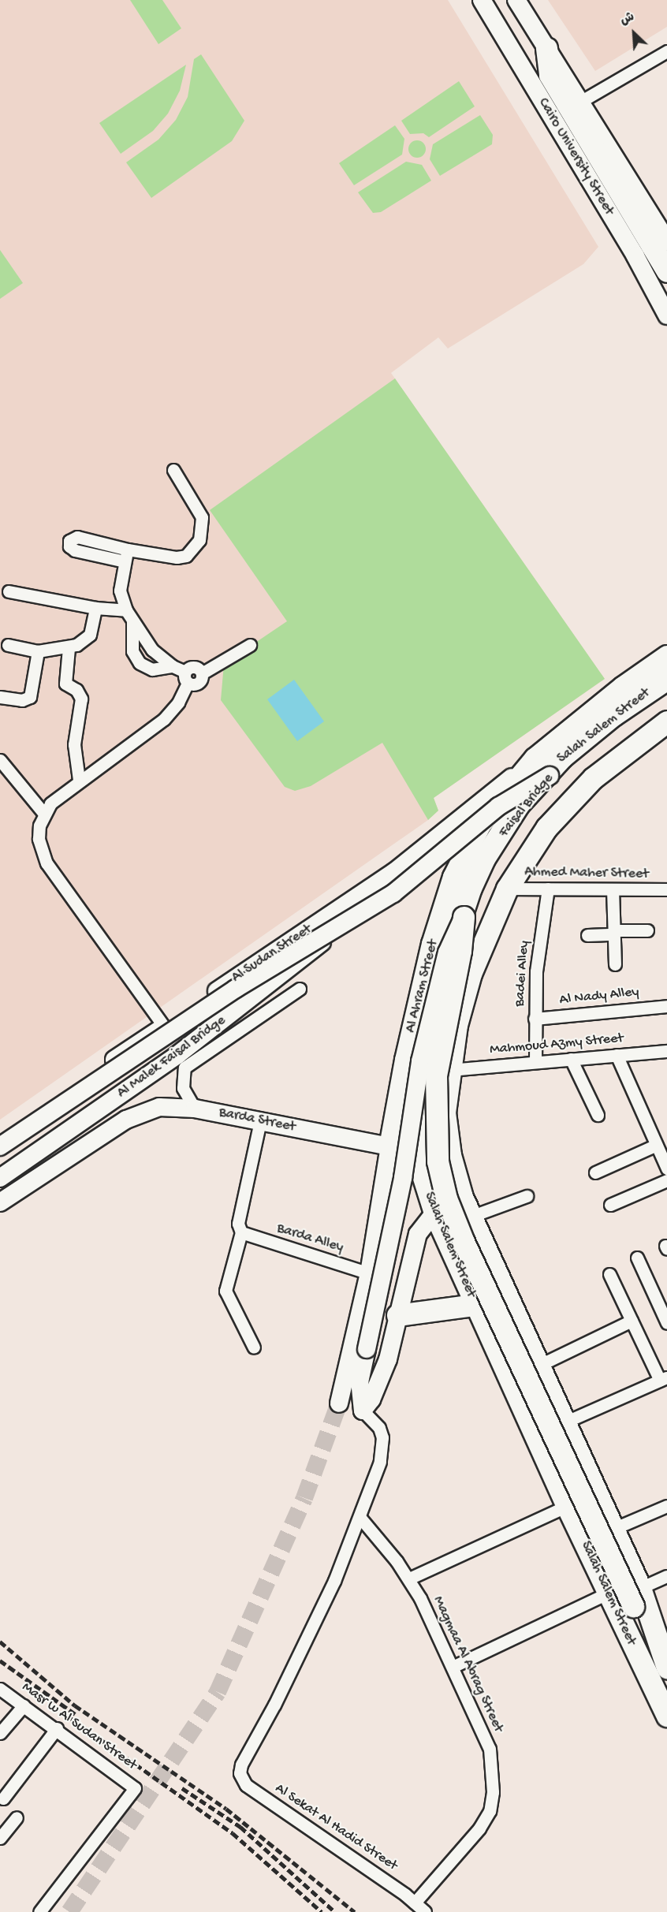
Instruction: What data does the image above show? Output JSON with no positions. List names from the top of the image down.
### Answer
{
  "streets": {
    "highway": ["Salah Salem Street", "Faisal Bridge", "Al Ahram Street"],
    "main road": [
      "Cairo University Street",
      "Al Sudan Street",
      "Al Malek Faisal Bridge",
      "Barda Street"
    ],
    "street": [
      "Ahmed Maher Street",
      "Badei Alley",
      "Al Nady Alley",
      "Mahmoud Azmy Street",
      "Barda Alley",
      "Magmaa Al Abrag Street",
      "Masr w Al Sudan Street",
      "Al Sekat Al Hadid Street"
    ]
  },
  "crossings": [
    ["Salah Salem Street", "Faisal Bridge"],
    ["Salah Salem Street", "Mahmoud Azmy Street"],
    ["Faisal Bridge", "Al Malek Faisal Bridge"],
    ["Ahmed Maher Street", "Badei Alley"],
    ["Al Sudan Street", "Al Ahram Street"],
    ["Al Sudan Street", "Al Malek Faisal Bridge"],
    ["Badei Alley", "Al Nady Alley"],
    ["Badei Alley", "Mahmoud Azmy Street"],
    ["Al Ahram Street", "Barda Street"],
    ["Al Ahram Street", "Barda Alley"],
    ["Magmaa Al Abrag Street", "Al Sekat Al Hadid Street"]
  ],
  "north": "top left"
}
